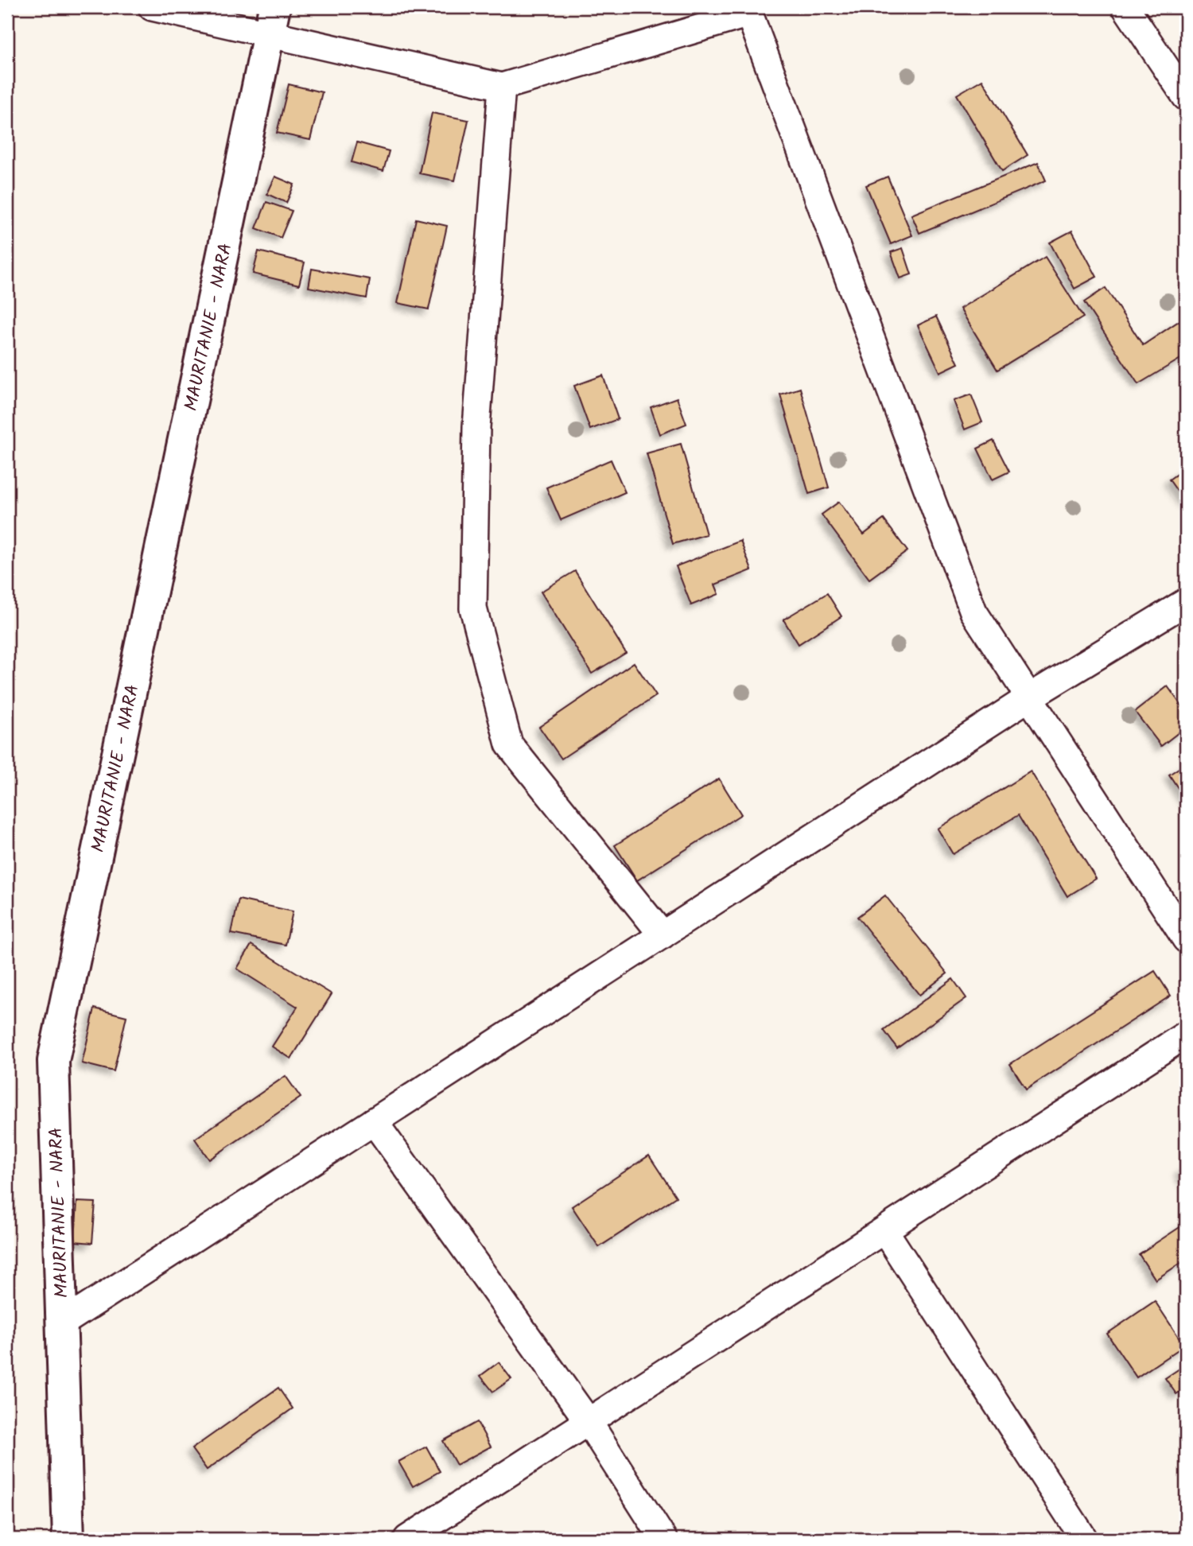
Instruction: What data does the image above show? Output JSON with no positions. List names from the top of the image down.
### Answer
{
  "streets": {
    "main road": ["MAURITANIE - NARA"]
  }
}
